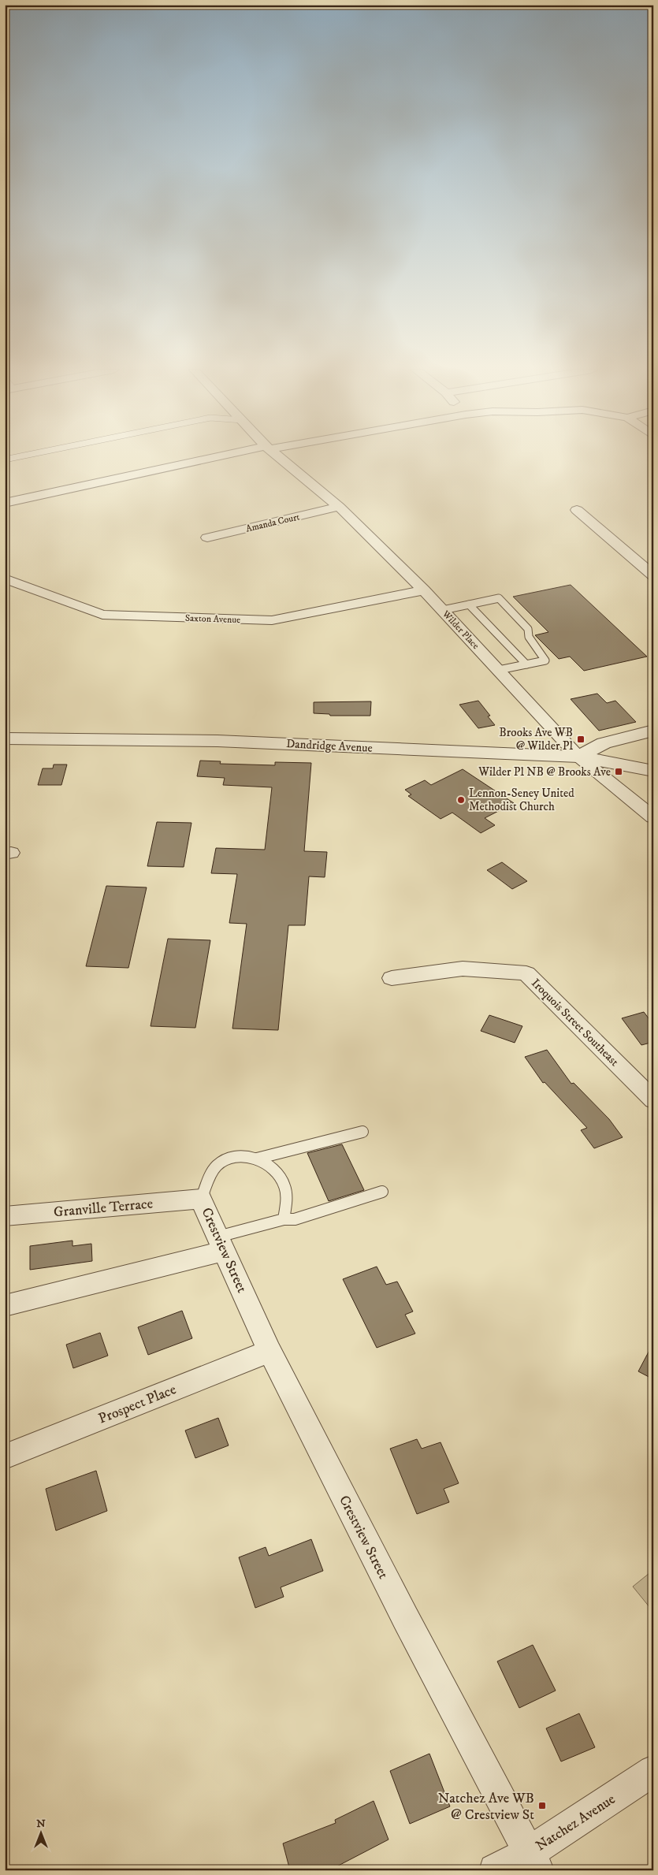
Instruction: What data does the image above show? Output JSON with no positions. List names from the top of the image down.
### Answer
{
  "streets": {
    "street": [
      "Amanda Court",
      "Saxton Avenue",
      "Wilder Place",
      "Dandridge Avenue",
      "Iroquois Street Southeast",
      "Granville Terrace",
      "Crestview Street",
      "Prospect Place",
      "Natchez Avenue"
    ]
  },
  "crossings": [
    ["Amanda Court", "Wilder Place"],
    ["Saxton Avenue", "Wilder Place"],
    ["Wilder Place", "Dandridge Avenue"],
    ["Granville Terrace", "Crestview Street"],
    ["Crestview Street", "Prospect Place"],
    ["Crestview Street", "Natchez Avenue"]
  ],
  "places": {
    "transit": ["Brooks Ave WB @ Wilder Pl", "Wilder Pl NB @ Brooks Ave", "Natchez Ave WB @ Crestview St"],
    "other": ["Lennon-Seney United Methodist Church"]
  },
  "north": "top"
}
